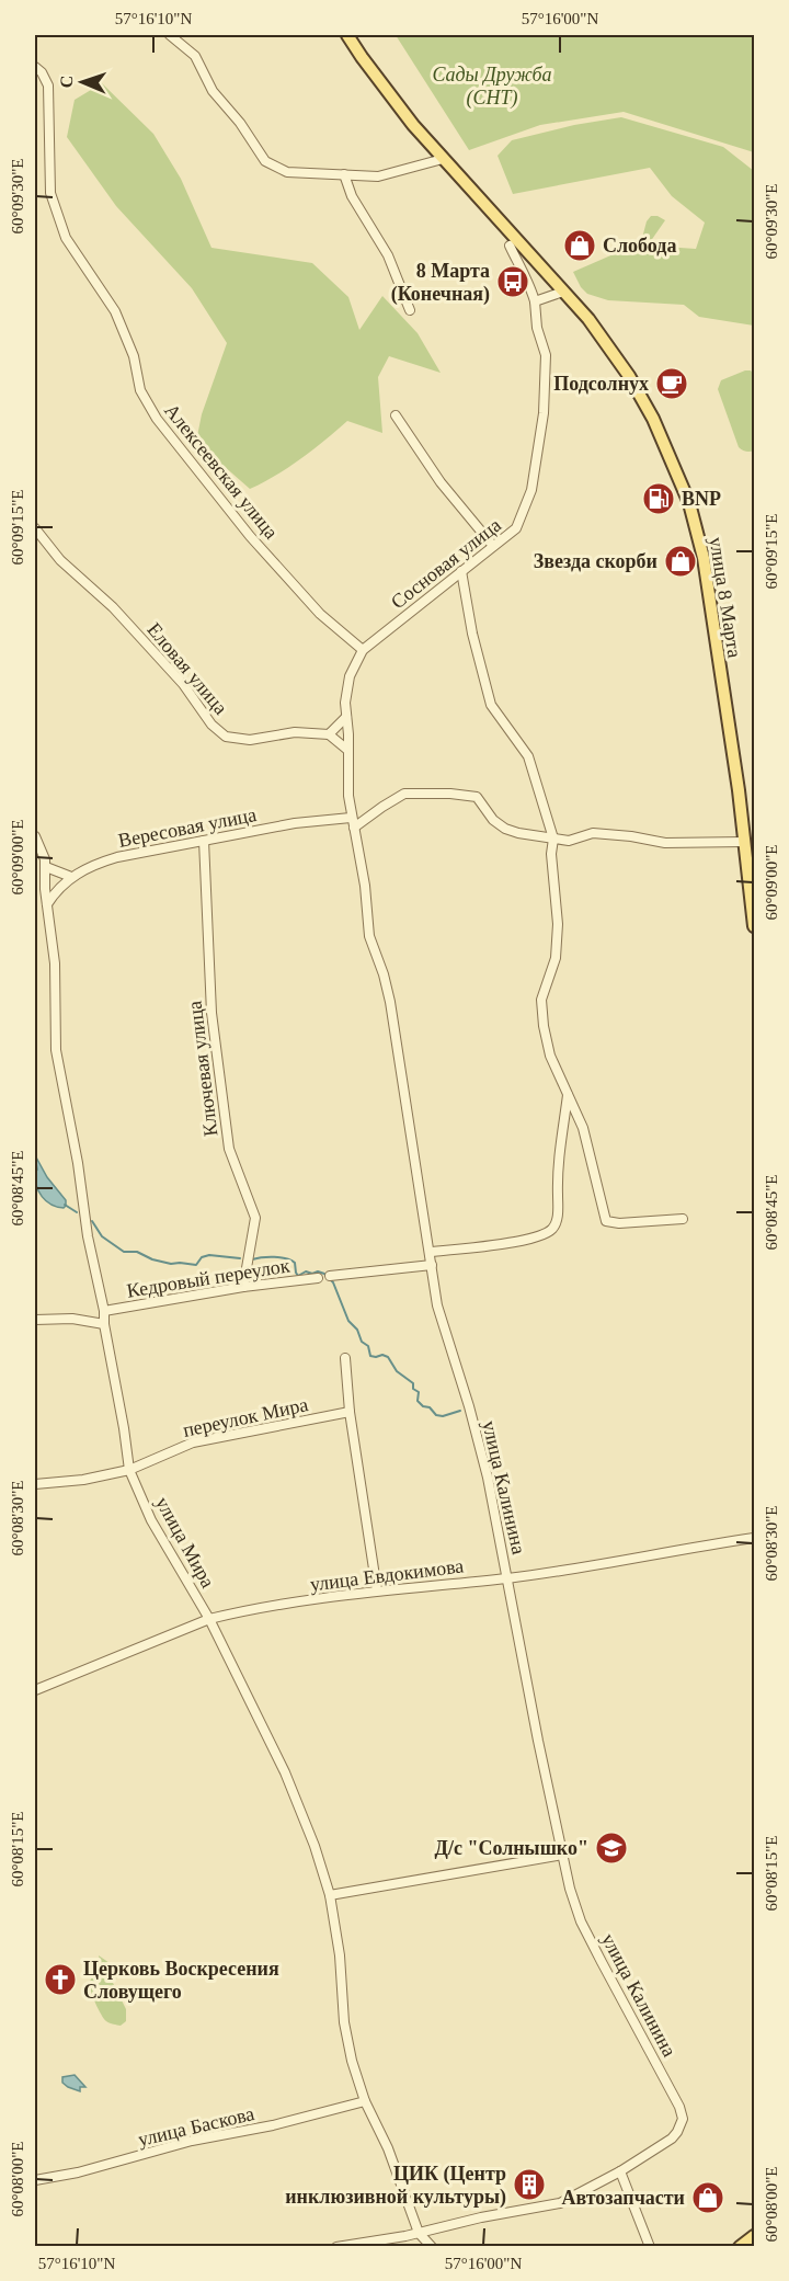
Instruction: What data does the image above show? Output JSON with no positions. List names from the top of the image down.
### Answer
{
  "streets": {
    "main road": ["улица 8 Марта"],
    "street": [
      "Алексеевская улица",
      "Сосновая улица",
      "Еловая улица",
      "Вересовая улица",
      "Ключевая улица",
      "Кедровый переулок",
      "переулок Мира",
      "улица Калинина",
      "улица Мира",
      "улица Евдокимова",
      "улица Баскова"
    ]
  },
  "crossings": [
    ["Алексеевская улица", "Сосновая улица"],
    ["Сосновая улица", "Вересовая улица"],
    ["Сосновая улица", "улица Калинина"],
    ["Вересовая улица", "Ключевая улица"],
    ["Вересовая улица", "улица Мира"],
    ["Ключевая улица", "Кедровый переулок"],
    ["Кедровый переулок", "улица Мира"],
    ["переулок Мира", "улица Мира"],
    ["улица Калинина", "улица Евдокимова"],
    ["улица Мира", "улица Евдокимова"],
    ["улица Мира", "улица Баскова"]
  ],
  "parks": ["Сады Дружба (СНТ)"],
  "places": {
    "shop": ["Слобода", "Звезда скорби", "Автозапчасти"],
    "bus stop": ["8 Марта (Конечная)"],
    "cafe": ["Подсолнух"],
    "fuel station": ["BNP"],
    "school or university": ["Д/с \"Солнышко\""],
    "church": ["Церковь Воскресения Словущего"],
    "building": ["ЦИК (Центр инклюзивной культуры)"]
  },
  "north": "left",
  "coordinates": [
    "57°16'10\"N",
    "57°16'00\"N",
    "60°09'30\"E",
    "60°09'15\"E",
    "60°09'00\"E",
    "60°08'45\"E",
    "60°08'30\"E",
    "60°08'15\"E",
    "60°08'00\"E"
  ]
}
